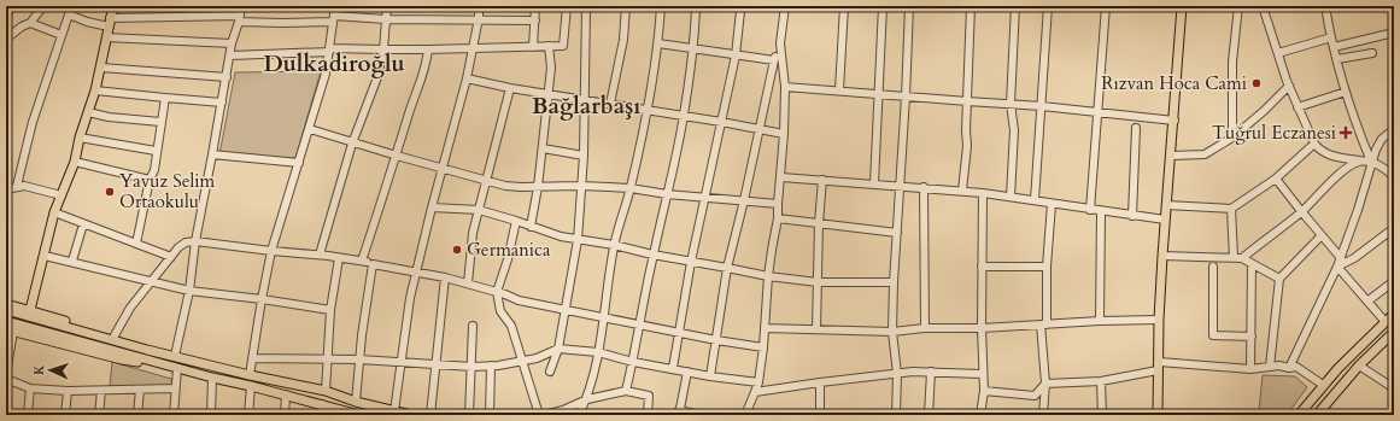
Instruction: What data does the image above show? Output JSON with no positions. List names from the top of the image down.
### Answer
{
  "districts": ["Dulkadiroğlu", "Bağlarbaşı"],
  "places": {
    "other": ["Rızvan Hoca Cami", "Yavuz Selim Ortaokulu", "Germanica"],
    "health": ["Tuğrul Eczanesi"]
  },
  "north": "left"
}
